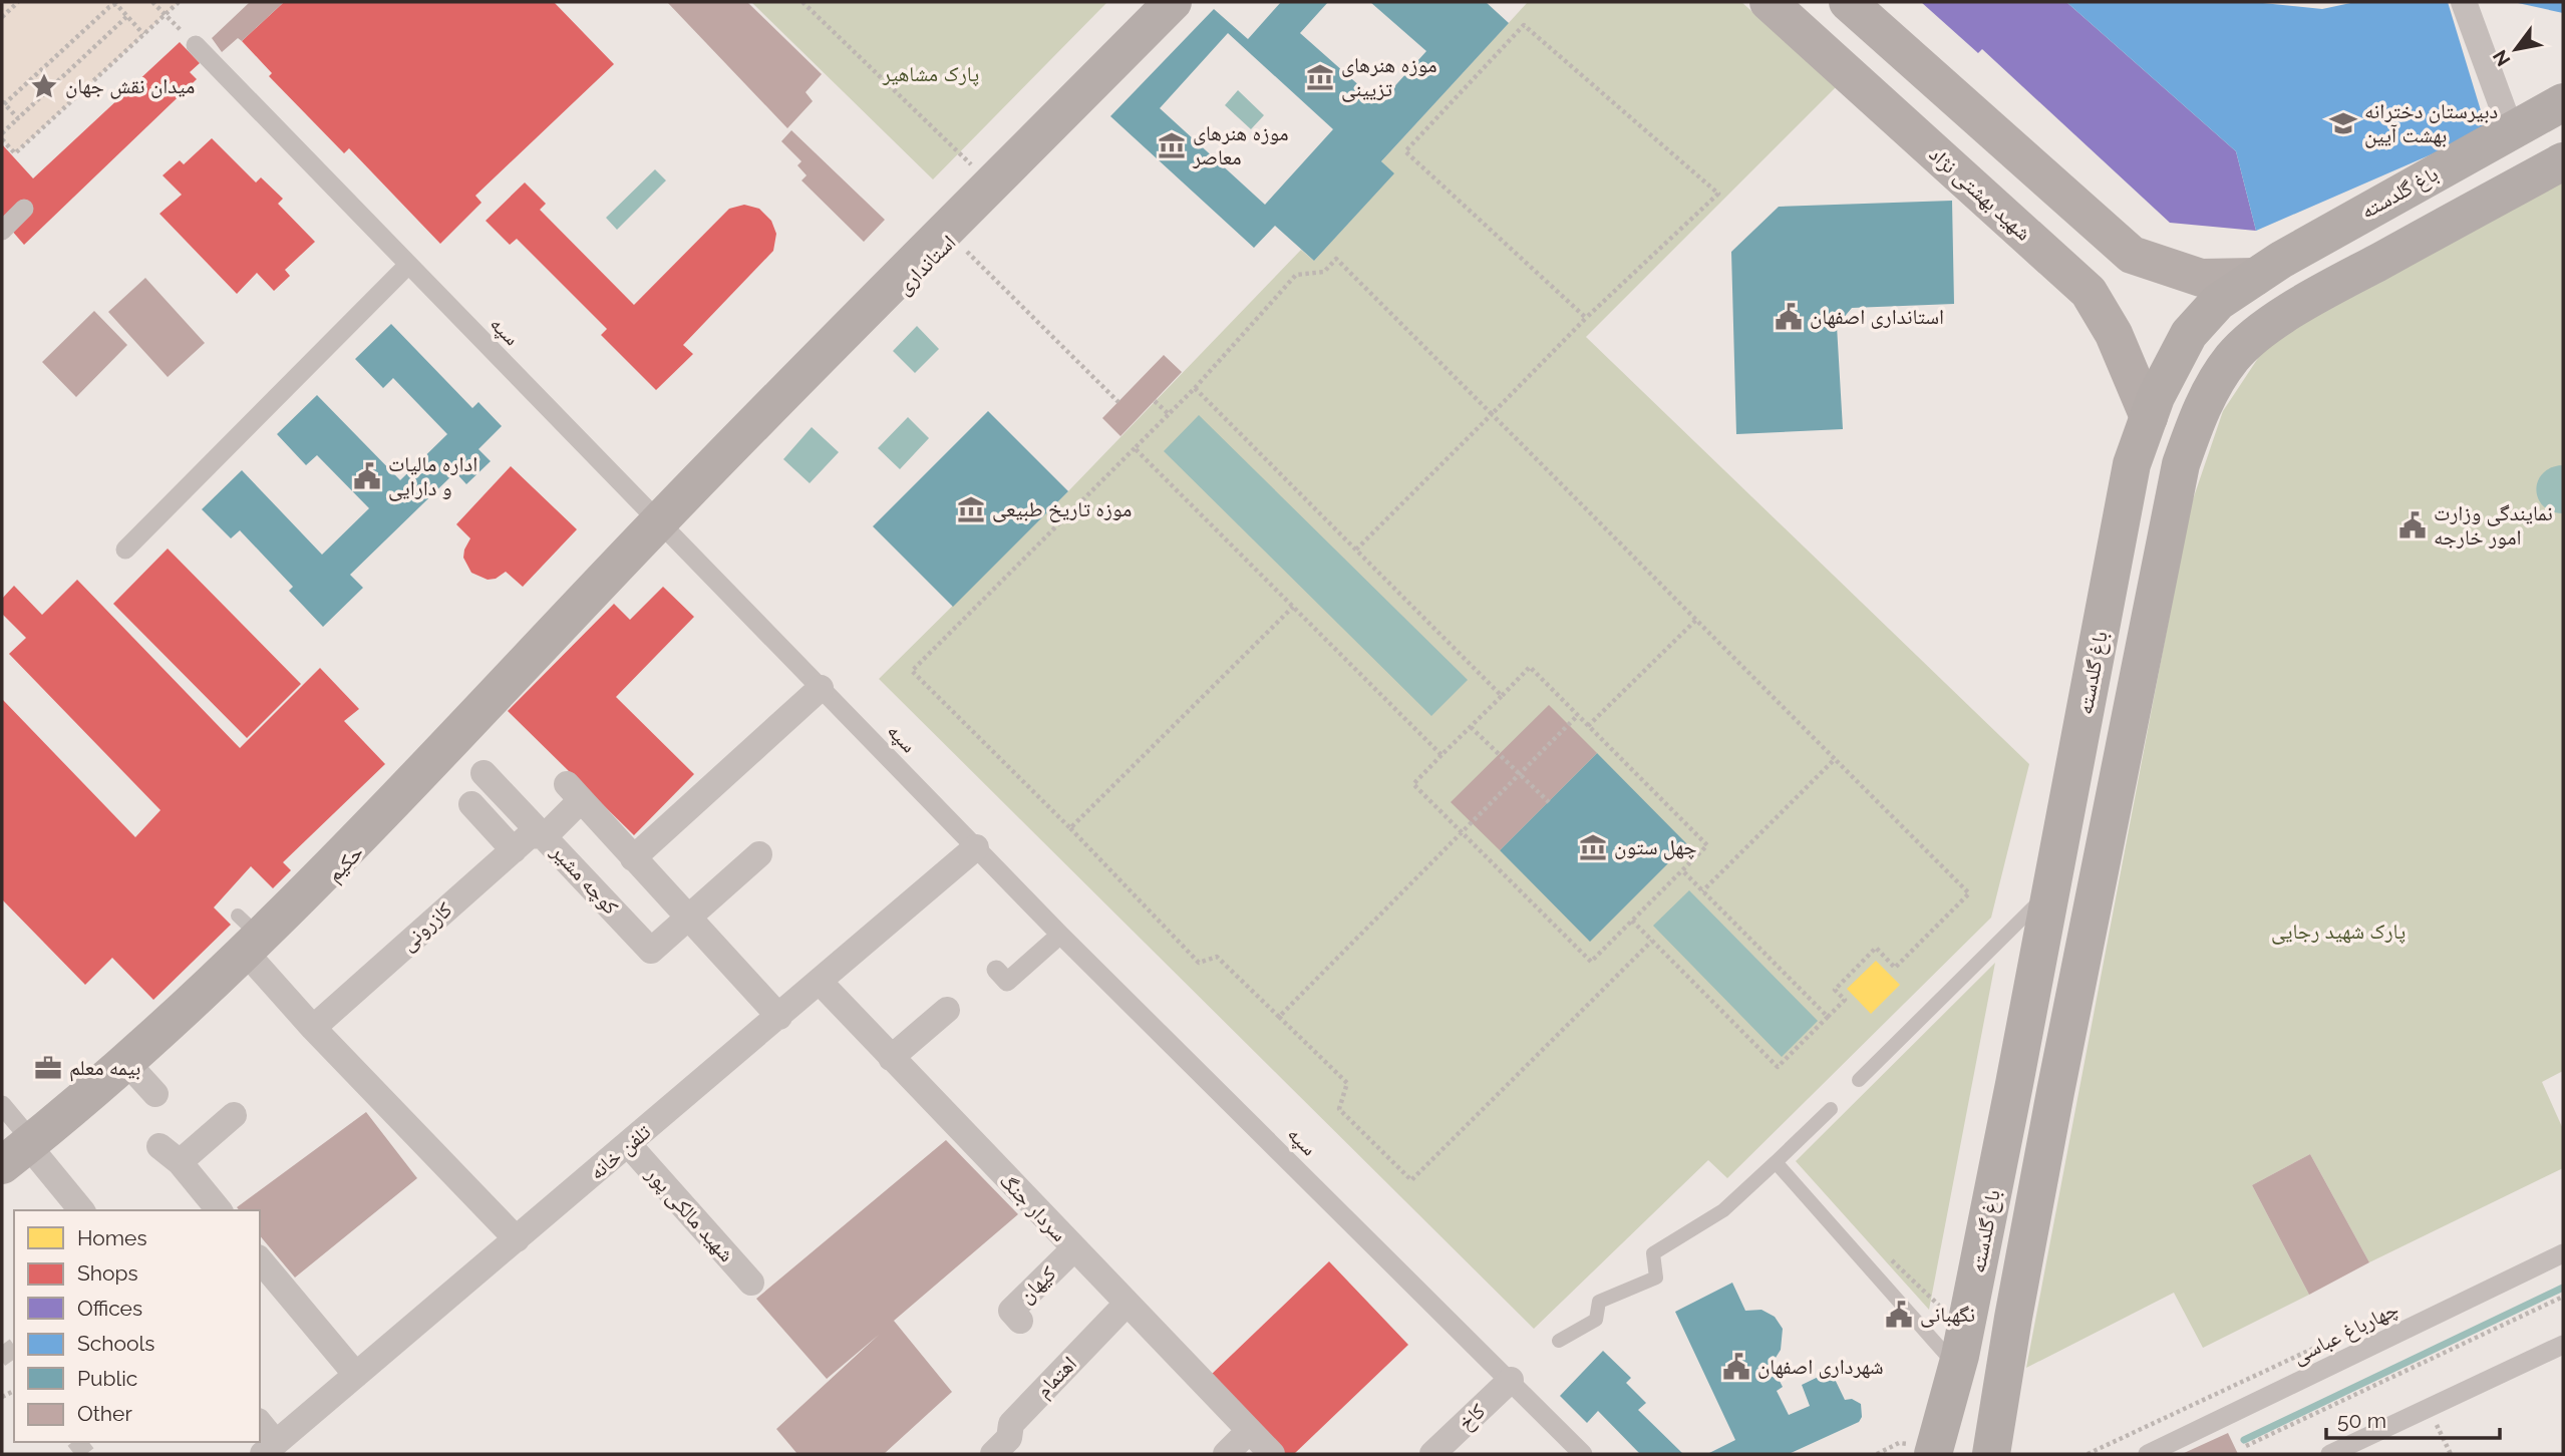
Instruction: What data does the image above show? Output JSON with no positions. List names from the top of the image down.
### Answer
{
  "streets": {
    "main road": [
      "باغ گلدسته",
      "شهید بهشتی نژاد",
      "استانداری",
      "حکیم"
    ],
    "street": [
      "سپه",
      "كوچه مشير",
      "کازرونی",
      "تلفن خانه",
      "سردار جنگ",
      "شهید مالکی پور",
      "کیهان",
      "چهارباغ عباسی",
      "اهتمام",
      "کاخ"
    ]
  },
  "crossings": [
    ["باغ گلدسته", "شهید بهشتی نژاد"],
    ["استانداری", "سپه"],
    ["استانداری", "حکیم"],
    ["سپه", "حکیم"],
    ["سپه", "تلفن خانه"],
    ["سپه", "کاخ"],
    ["كوچه مشير", "کازرونی"],
    ["تلفن خانه", "سردار جنگ"],
    ["تلفن خانه", "شهید مالکی پور"],
    ["سردار جنگ", "کیهان"],
    ["سردار جنگ", "اهتمام"]
  ],
  "parks": ["پارک مشاهیر", "پارک شهید رجایی"],
  "places": {
    "museum": [
      "موزه هنرهای تزیینی",
      "موزه هنرهای معاصر",
      "موزه تاریخ طبیعی",
      "چهل ستون"
    ],
    "place": ["میدان نقش جهان"],
    "school or university": ["دبیرستان دخترانه بهشت آیین"],
    "public building": [
      "استانداری اصفهان",
      "اداره مالیات و دارایی",
      "نمایندگی وزارت امور خارجه",
      "نگهبانی",
      "شهرداری اصفهان"
    ],
    "office": ["بیمه معلم"]
  },
  "legend": [
    "Homes",
    "Shops",
    "Offices",
    "Schools",
    "Public",
    "Other"
  ],
  "scale_bar": "50 m",
  "north": "bottom left"
}
